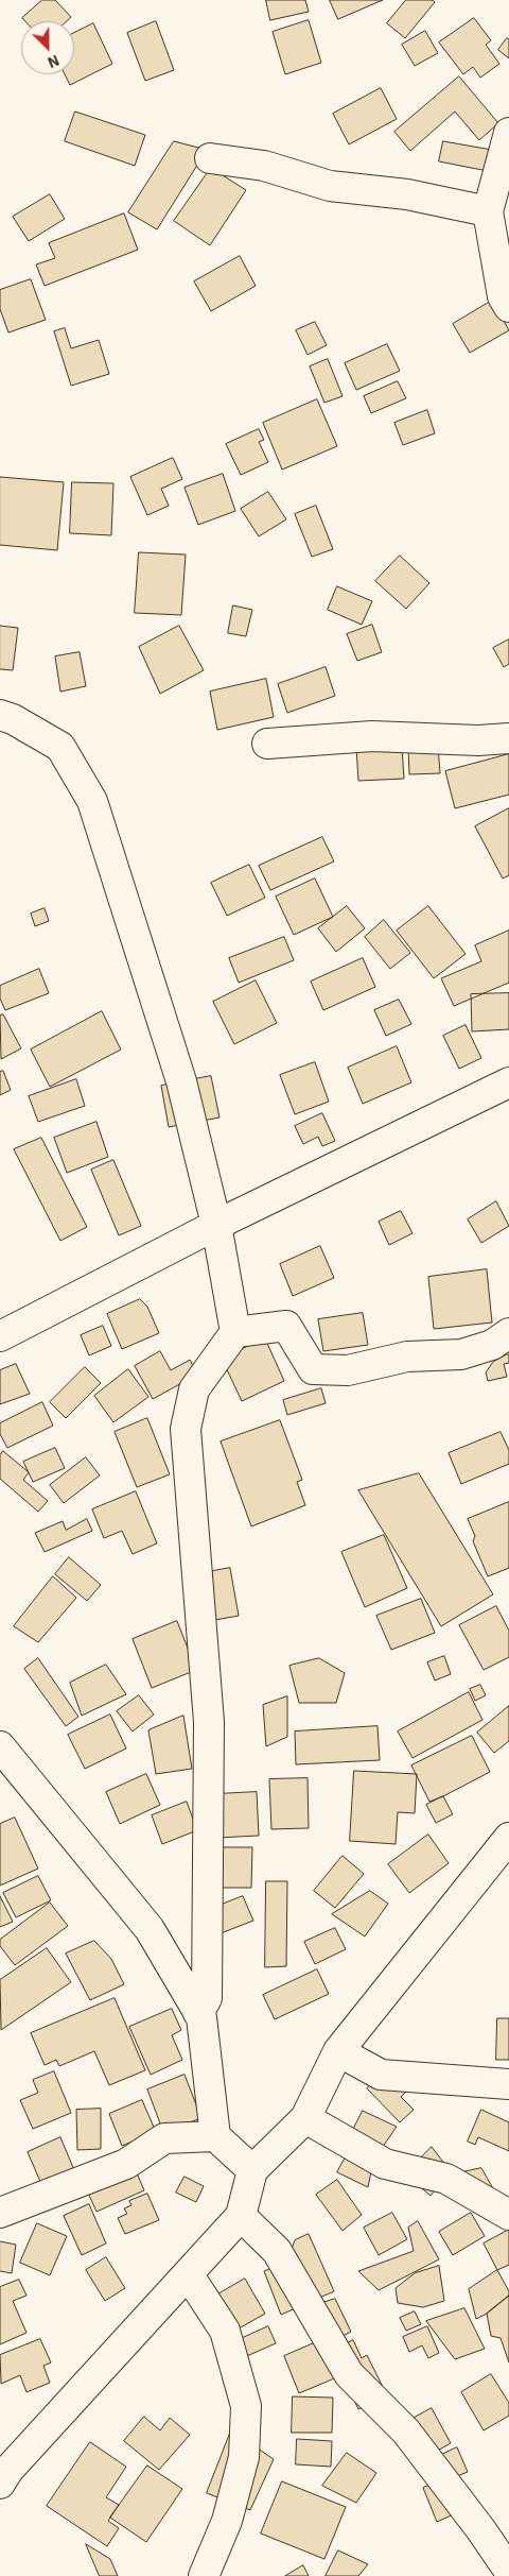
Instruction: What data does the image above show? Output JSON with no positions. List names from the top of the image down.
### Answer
{
  "north": "bottom right"
}
